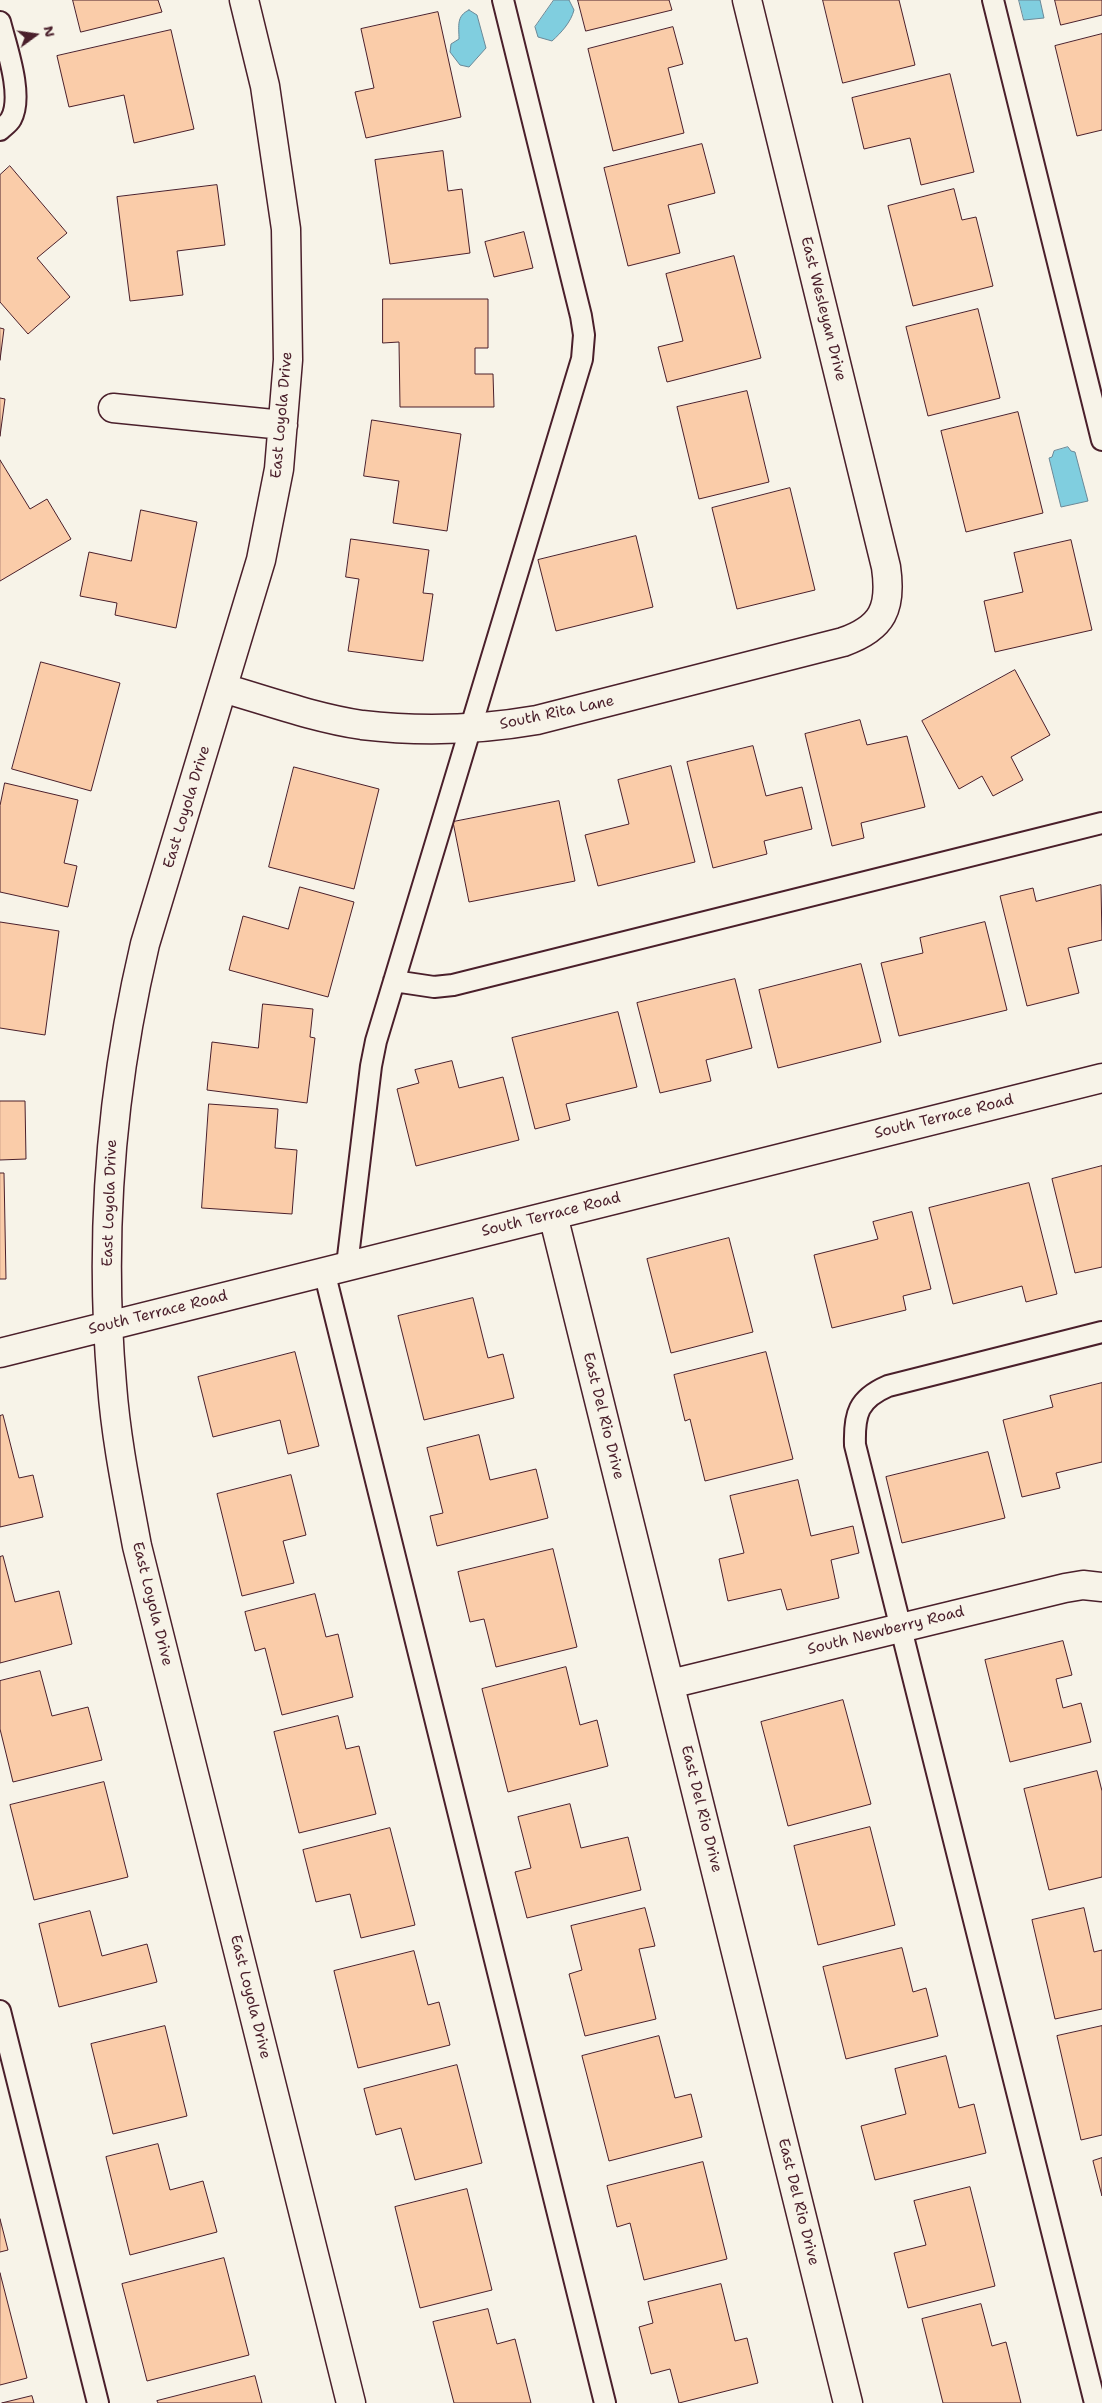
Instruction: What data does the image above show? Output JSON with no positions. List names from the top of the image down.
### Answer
{
  "streets": {
    "street": [
      "East Wesleyan Drive",
      "East Loyola Drive",
      "South Rita Lane",
      "South Terrace Road",
      "East Del Rio Drive",
      "South Newberry Road"
    ]
  },
  "crossings": [
    ["East Wesleyan Drive", "South Rita Lane"],
    ["East Loyola Drive", "South Rita Lane"],
    ["East Loyola Drive", "South Terrace Road"],
    ["South Terrace Road", "East Del Rio Drive"],
    ["East Del Rio Drive", "South Newberry Road"]
  ],
  "north": "right"
}
